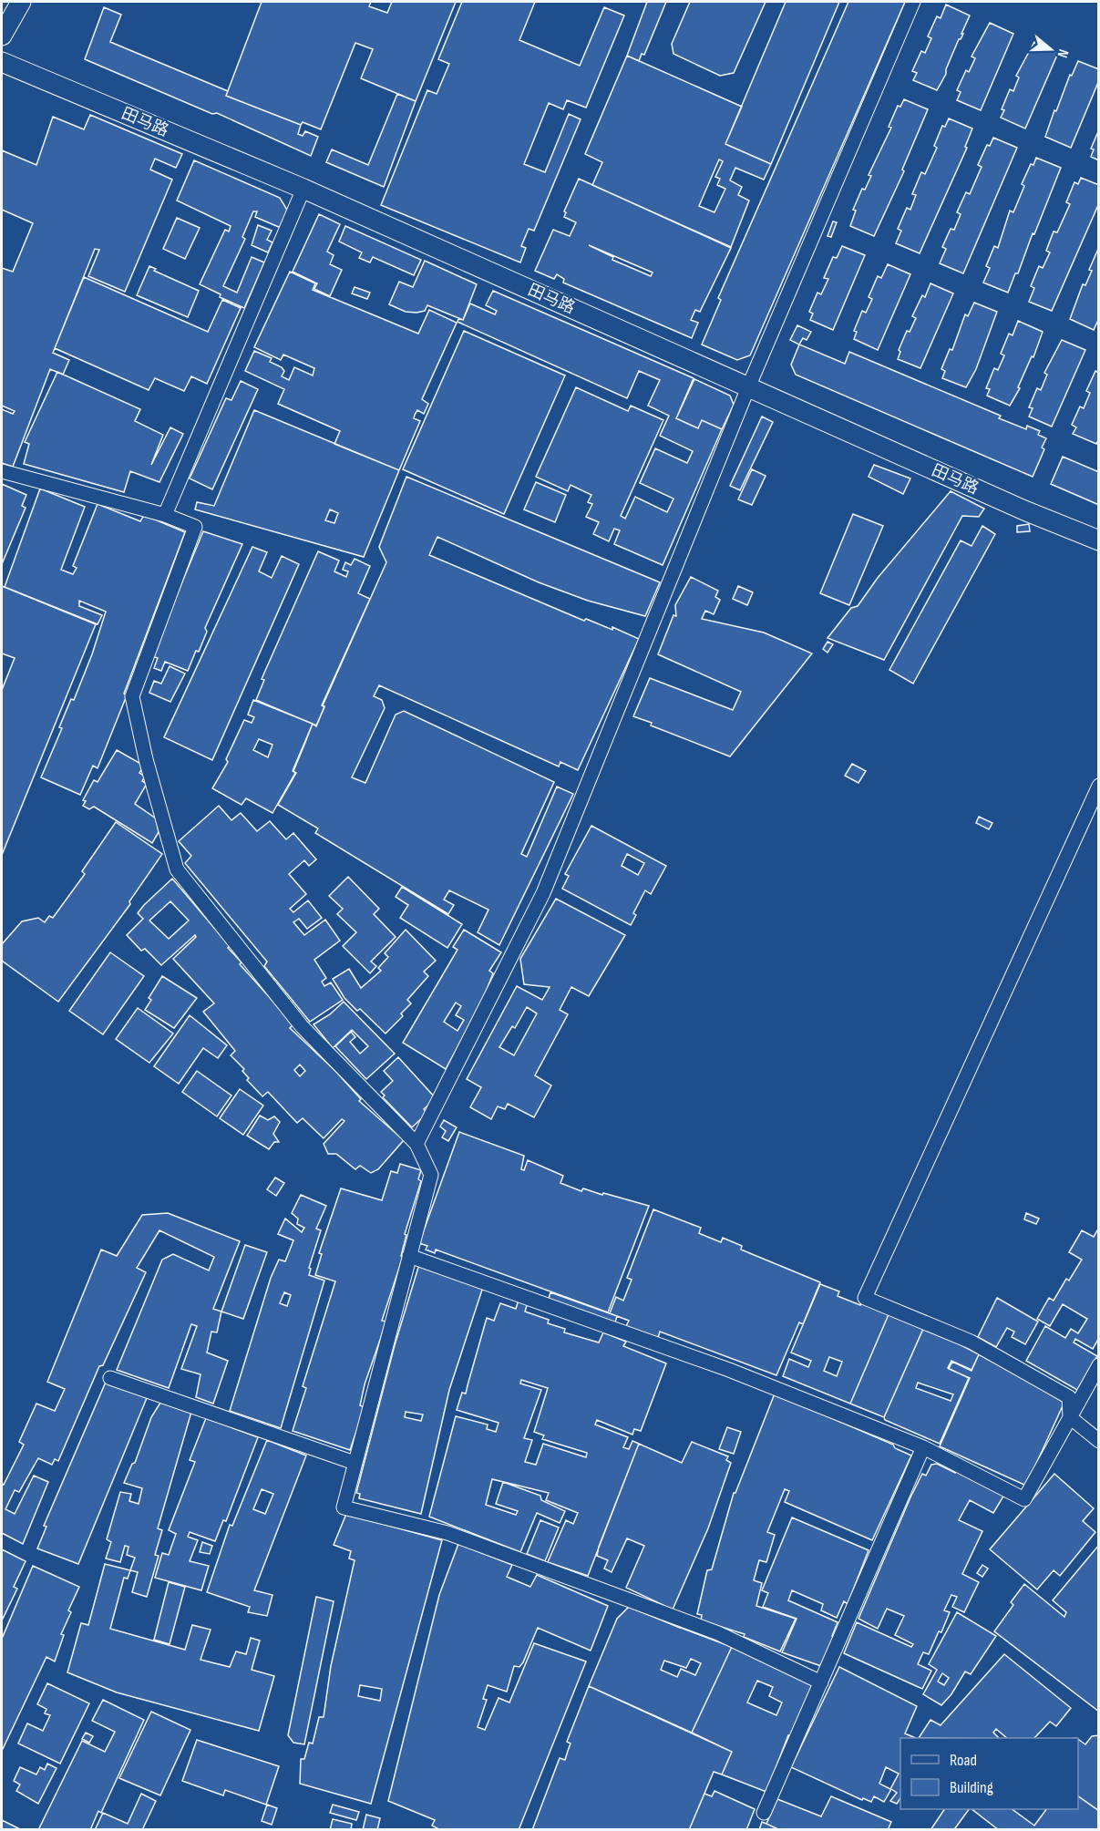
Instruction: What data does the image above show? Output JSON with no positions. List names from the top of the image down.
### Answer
{
  "streets": {
    "street": ["田马路"]
  },
  "legend": ["Road", "Building"],
  "north": "right"
}
